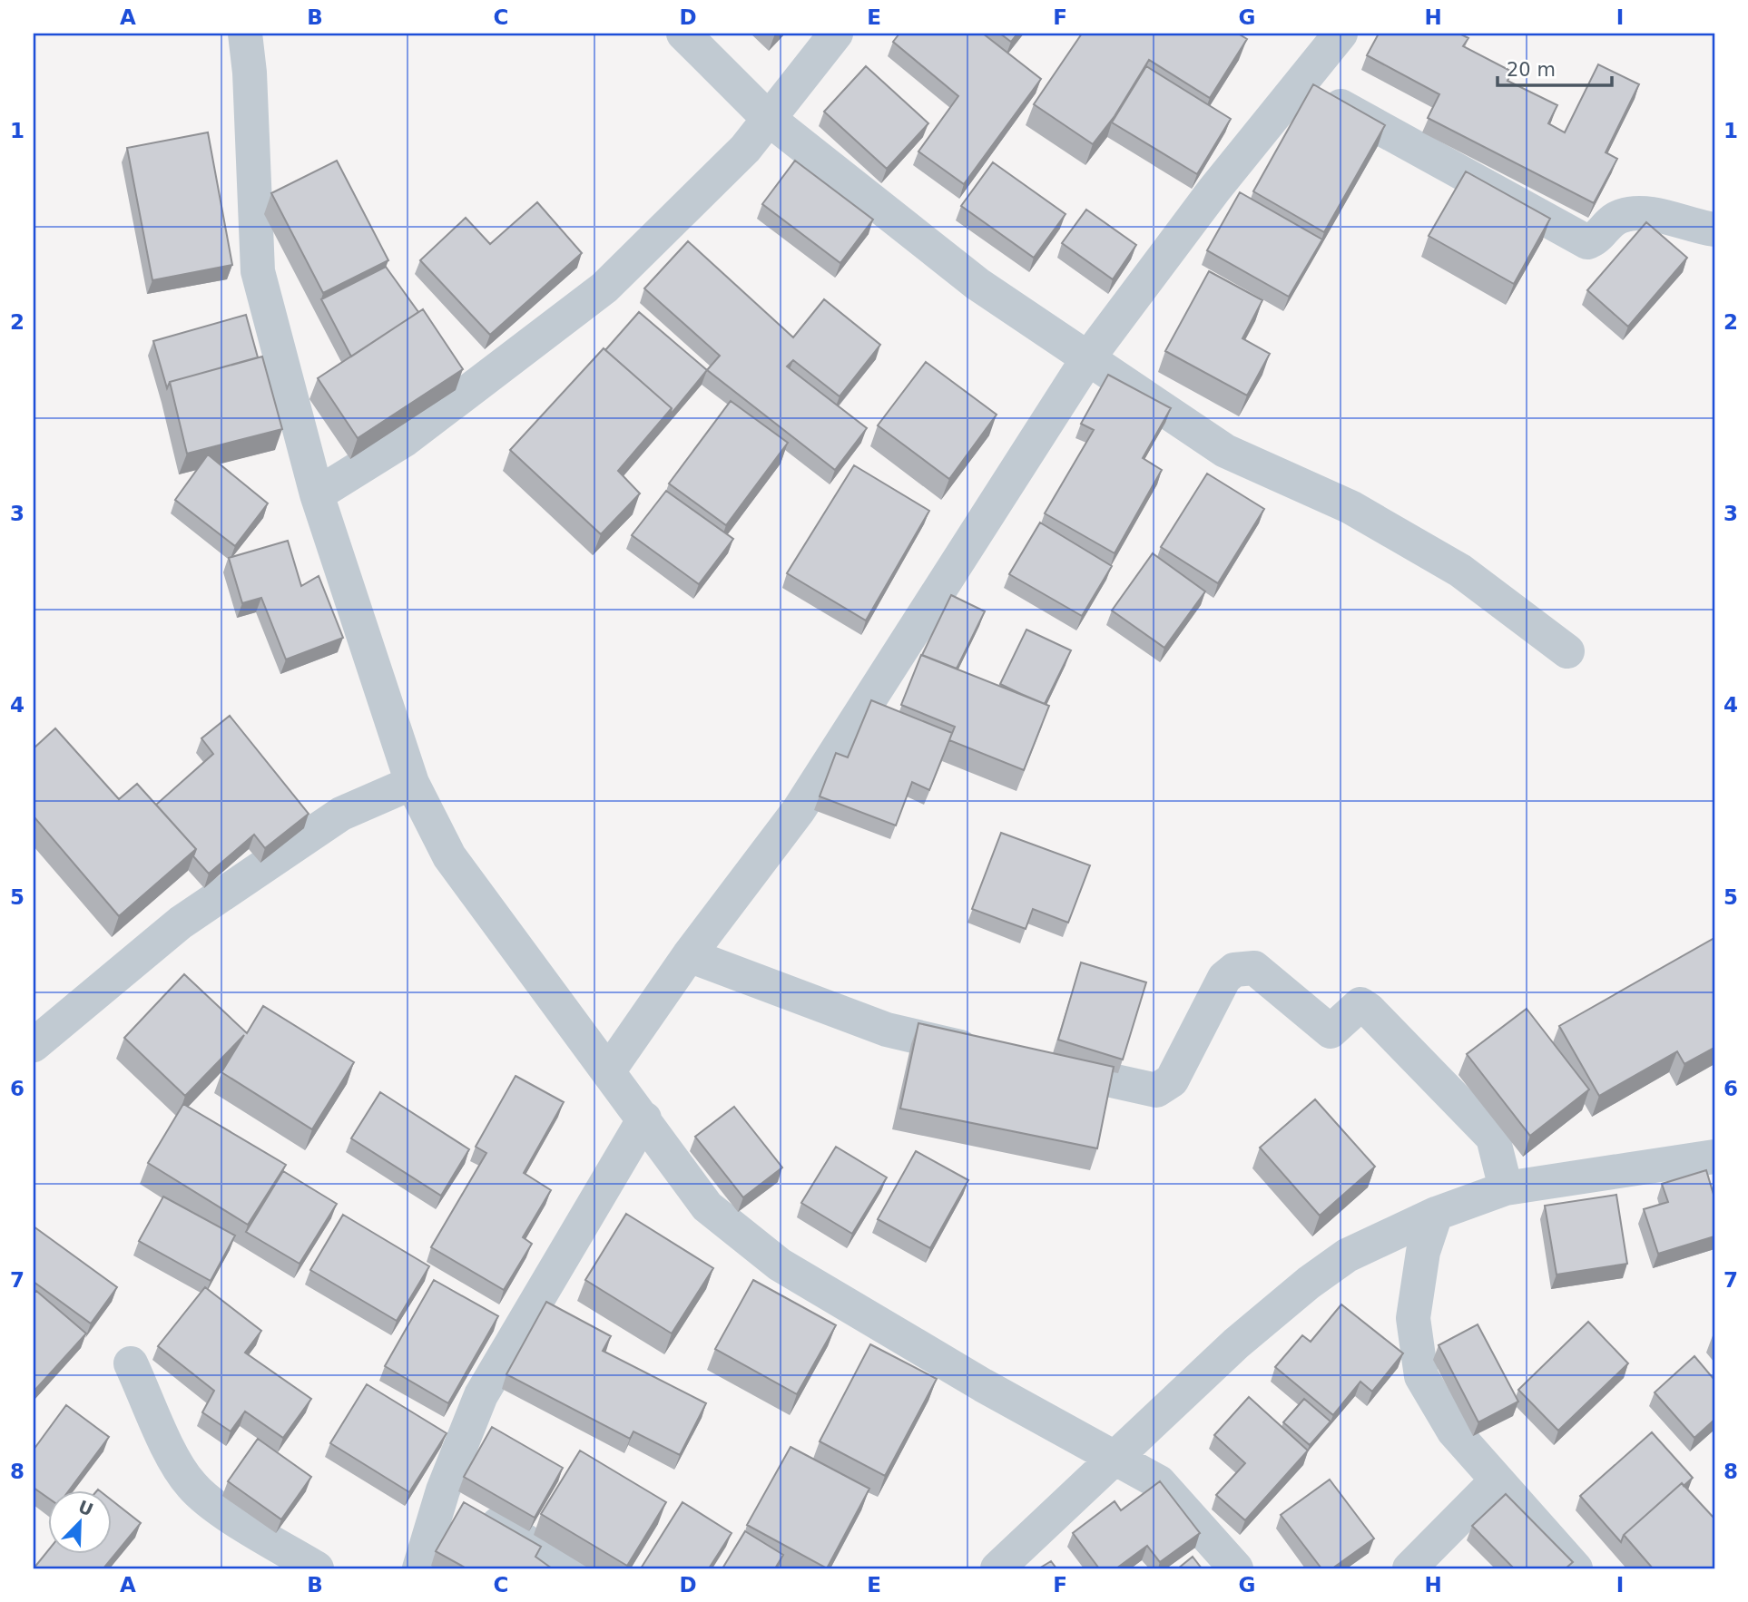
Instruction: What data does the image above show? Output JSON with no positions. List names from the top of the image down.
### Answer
{
  "scale_bar": "20 m",
  "north": "top right",
  "grid": {
    "columns": [
      "A",
      "B",
      "C",
      "D",
      "E",
      "F",
      "G",
      "H",
      "I"
    ],
    "rows": [
      "1",
      "2",
      "3",
      "4",
      "5",
      "6",
      "7",
      "8"
    ]
  }
}
